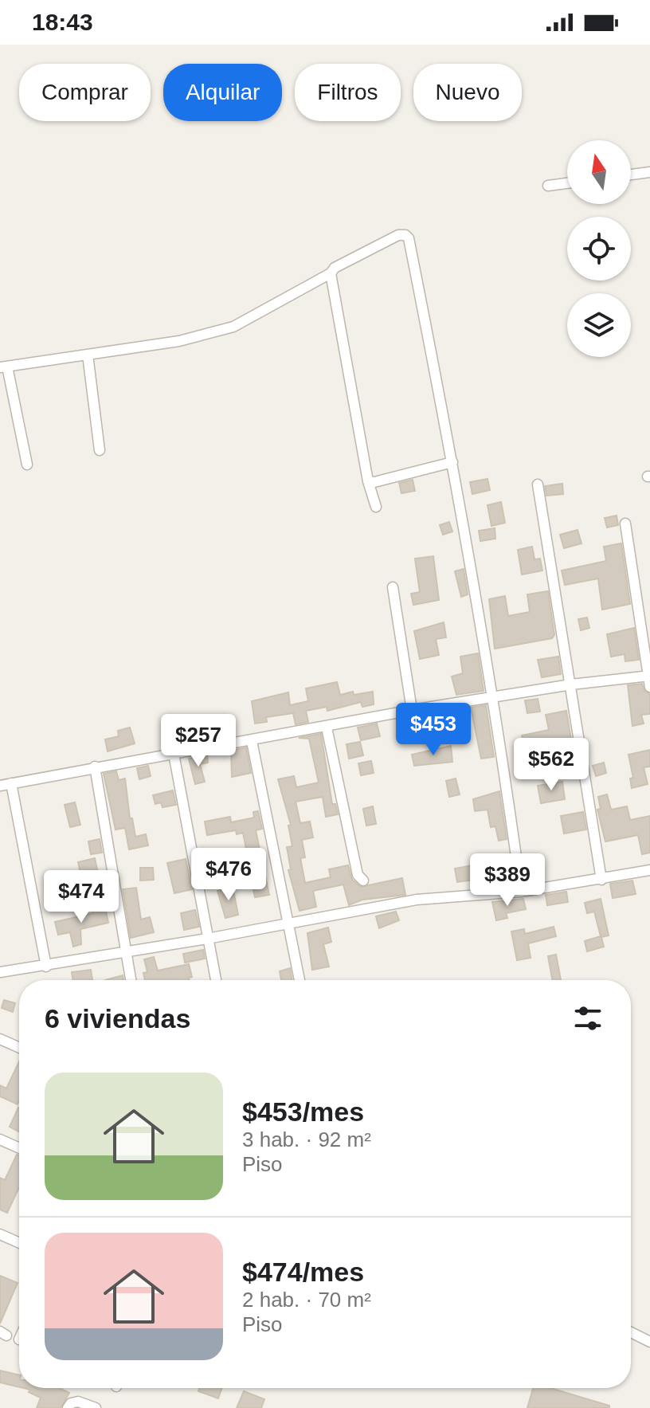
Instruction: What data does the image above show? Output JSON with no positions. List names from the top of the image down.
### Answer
{
  "north": "top",
  "page": {
    "status": "18:43",
    "chip": [
      "Comprar",
      "Alquilar",
      "Filtros",
      "Nuevo"
    ],
    "price": [
      "$453",
      "$257",
      "$562",
      "$476",
      "$389",
      "$474"
    ],
    "heading": "6 viviendas",
    "list": [
      {
        "name": "$453/mes",
        "note": "3 hab. · 92 m² · Piso"
      },
      {
        "name": "$474/mes",
        "note": "2 hab. · 70 m² · Piso"
      }
    ]
  }
}
